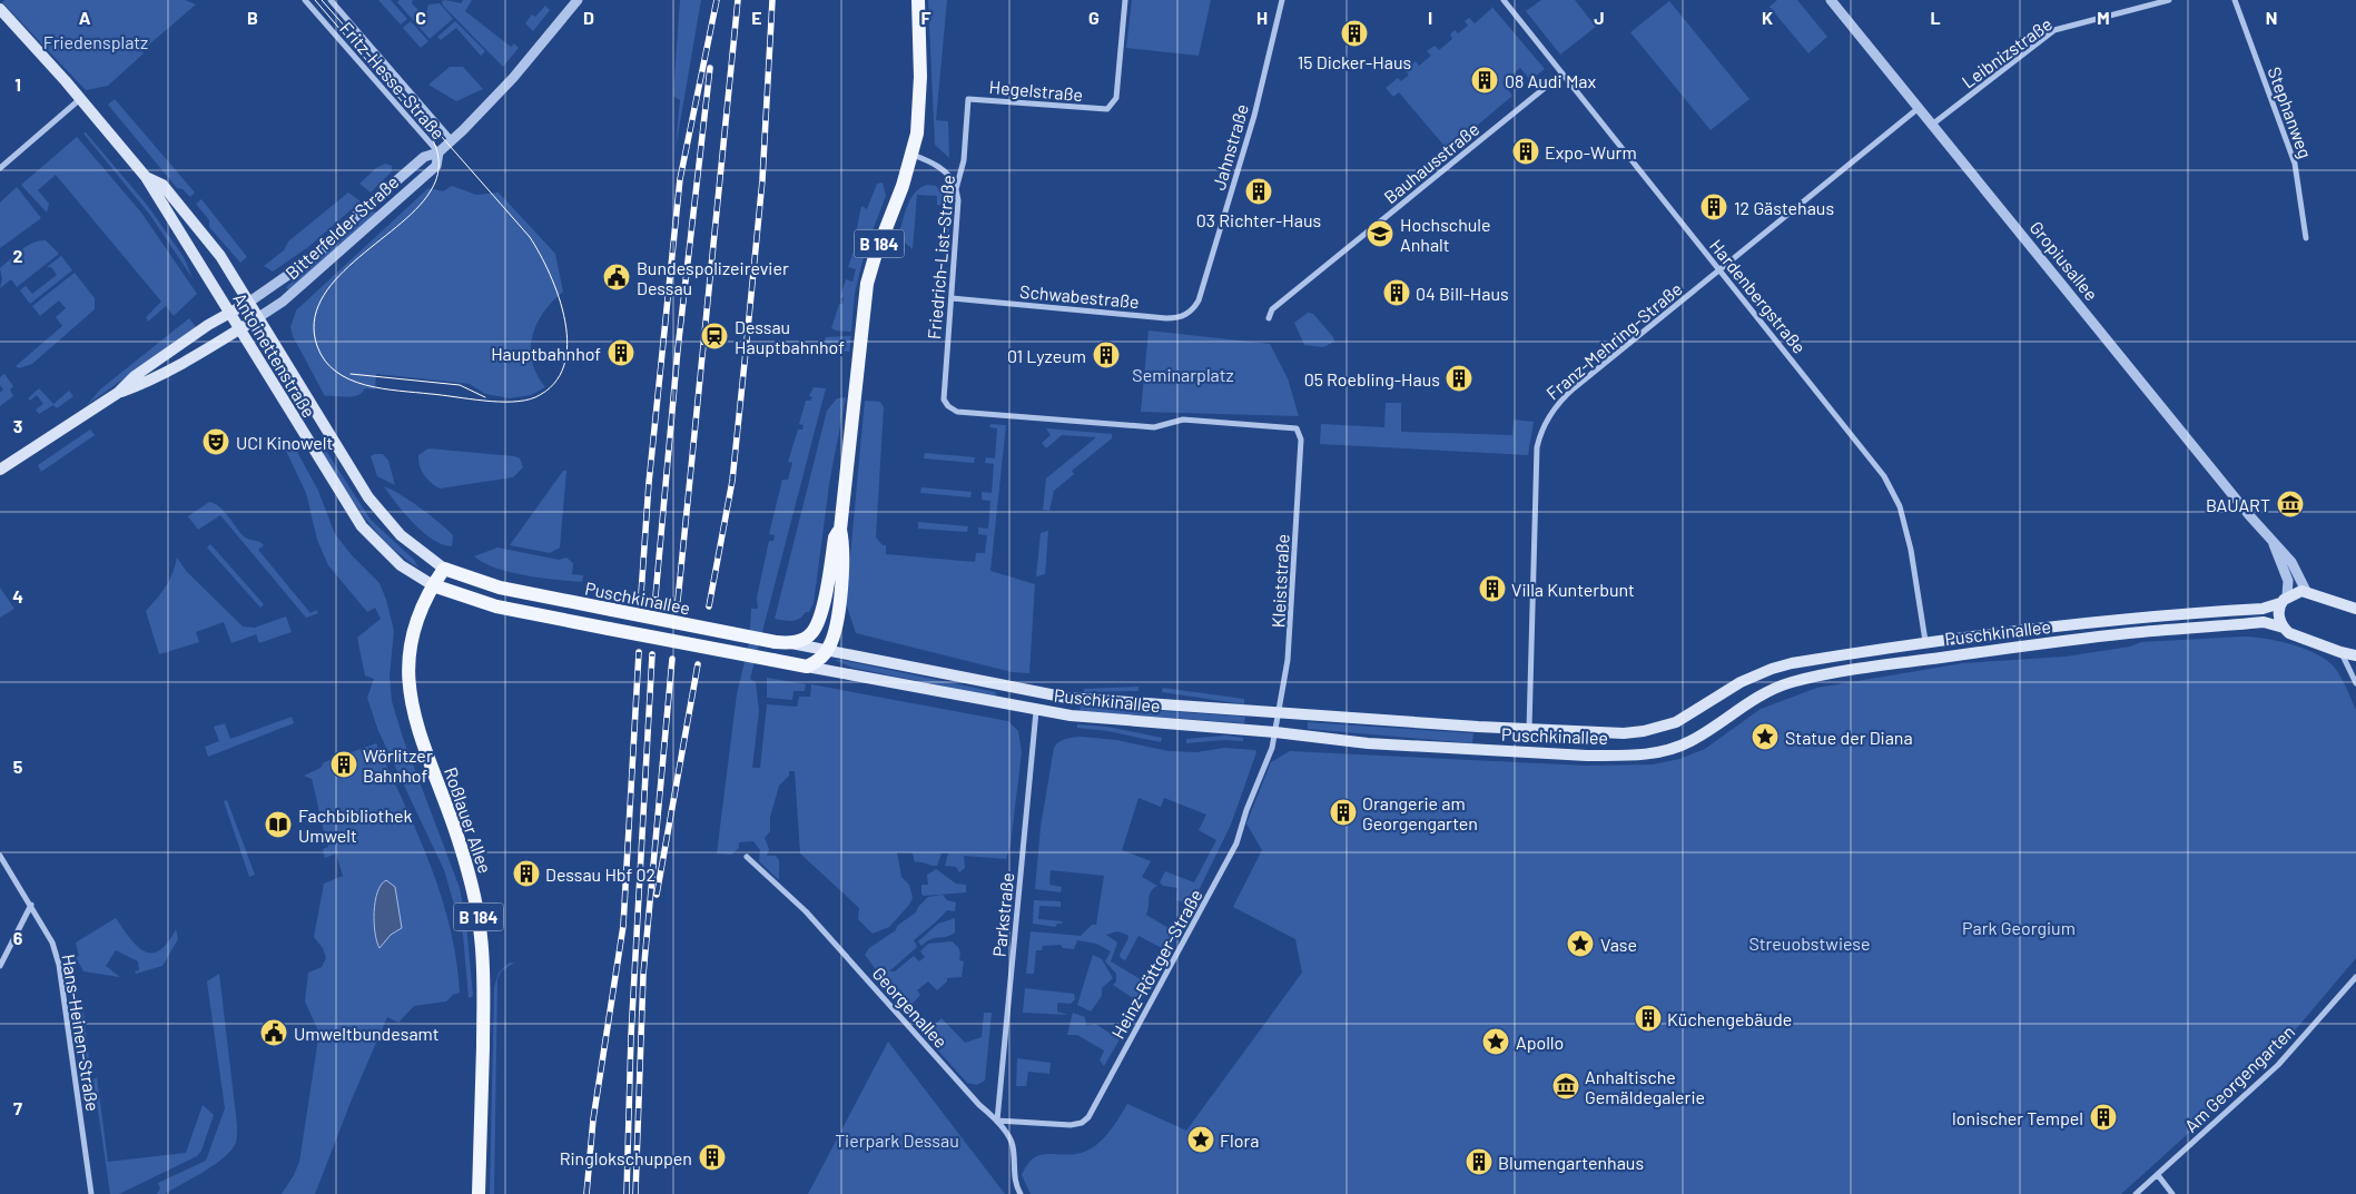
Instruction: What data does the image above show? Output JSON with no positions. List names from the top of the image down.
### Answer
{
  "streets": {
    "main road": [
      "B 184",
      "Antoinettenstraße",
      "Puschkinallee",
      "Roßlauer Allee"
    ],
    "street": [
      "Leibnizstraße",
      "Fritz-Hesse-Straße",
      "Hegelstraße",
      "Stephanweg",
      "Jahnstraße",
      "Bauhausstraße",
      "Bitterfelder Straße",
      "Friedrich-List-Straße",
      "Gropiusallee",
      "Schwabestraße",
      "Hardenbergstraße",
      "Franz-Mehring-Straße",
      "Kleiststraße",
      "Parkstraße",
      "Heinz-Röttger-Straße",
      "Georgenallee",
      "Hans-Heinen-Straße",
      "Am Georgengarten"
    ]
  },
  "crossings": [
    ["Leibnizstraße", "Gropiusallee"],
    ["Fritz-Hesse-Straße", "Bitterfelder Straße"],
    ["Hegelstraße", "Friedrich-List-Straße"],
    ["Jahnstraße", "Schwabestraße"],
    ["Bauhausstraße", "Hardenbergstraße"],
    ["Bitterfelder Straße", "Antoinettenstraße"],
    ["B 184", "Puschkinallee"],
    ["Friedrich-List-Straße", "Schwabestraße"],
    ["Friedrich-List-Straße", "Kleiststraße"],
    ["Gropiusallee", "Franz-Mehring-Straße"],
    ["Gropiusallee", "Puschkinallee"],
    ["Hardenbergstraße", "Franz-Mehring-Straße"],
    ["Hardenbergstraße", "Puschkinallee"],
    ["Franz-Mehring-Straße", "Puschkinallee"],
    ["Antoinettenstraße", "Puschkinallee"],
    ["Antoinettenstraße", "Roßlauer Allee"],
    ["Kleiststraße", "Puschkinallee"],
    ["Kleiststraße", "Heinz-Röttger-Straße"],
    ["Puschkinallee", "Roßlauer Allee"],
    ["Puschkinallee", "Parkstraße"],
    ["Puschkinallee", "Heinz-Röttger-Straße"],
    ["Parkstraße", "Heinz-Röttger-Straße"],
    ["Parkstraße", "Georgenallee"],
    ["Heinz-Röttger-Straße", "Georgenallee"]
  ],
  "parks": [
    "Friedensplatz",
    "Seminarplatz",
    "Park Georgium",
    "Streuobstwiese",
    "Tierpark Dessau"
  ],
  "places": {
    "building": [
      "15 Dicker-Haus",
      "08 Audi Max",
      "Expo-Wurm",
      "03 Richter-Haus",
      "12 Gästehaus",
      "04 Bill-Haus",
      "Hauptbahnhof",
      "01 Lyzeum",
      "05 Roebling-Haus",
      "Villa Kunterbunt",
      "Wörlitzer Bahnhof",
      "Orangerie am Georgengarten",
      "Dessau Hbf 02",
      "Küchengebäude",
      "Ionischer Tempel",
      "Ringlokschuppen",
      "Blumengartenhaus"
    ],
    "school or university": ["Hochschule Anhalt"],
    "public building": ["Bundespolizeirevier Dessau", "Umweltbundesamt"],
    "station": ["Dessau Hauptbahnhof"],
    "theatre": ["UCI Kinowelt"],
    "museum": ["BAUART", "Anhaltische Gemäldegalerie"],
    "place": [
      "Statue der Diana",
      "Vase",
      "Apollo",
      "Flora"
    ],
    "library": ["Fachbibliothek Umwelt"]
  },
  "grid": {
    "columns": [
      "A",
      "B",
      "C",
      "D",
      "E",
      "F",
      "G",
      "H",
      "I",
      "J",
      "K",
      "L",
      "M",
      "N"
    ],
    "rows": [
      "1",
      "2",
      "3",
      "4",
      "5",
      "6",
      "7"
    ]
  }
}
